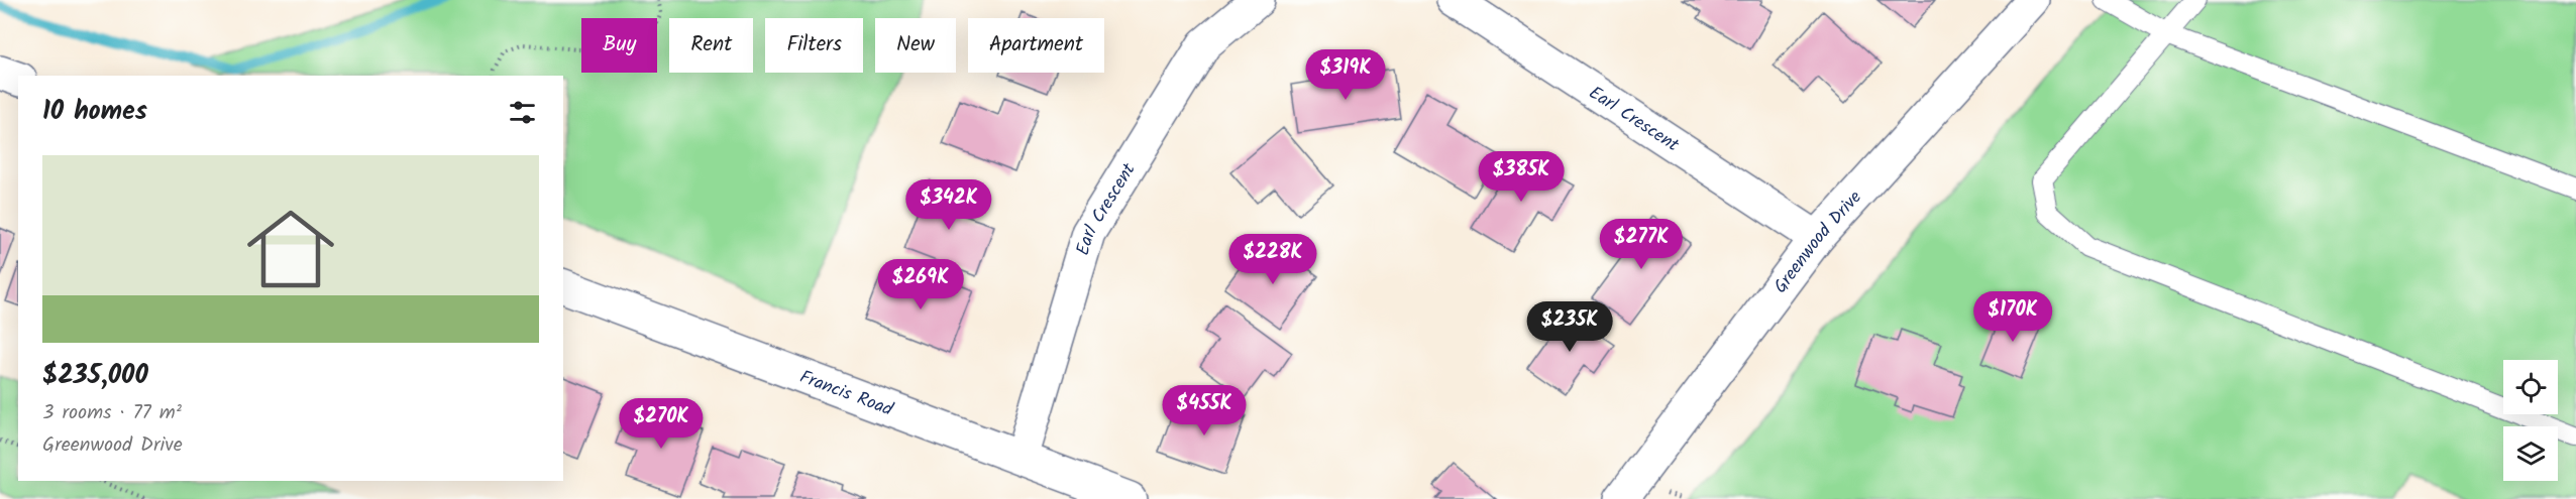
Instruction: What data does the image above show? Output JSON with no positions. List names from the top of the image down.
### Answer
{
  "streets": {
    "street": ["Earl Crescent", "Greenwood Drive", "Francis Road"]
  },
  "crossings": [
    ["Earl Crescent", "Greenwood Drive"],
    ["Earl Crescent", "Francis Road"]
  ],
  "page": {
    "chip": [
      "Buy",
      "Rent",
      "Filters",
      "New",
      "Apartment"
    ],
    "price": [
      "$319K",
      "$385K",
      "$342K",
      "$277K",
      "$228K",
      "$269K",
      "$170K",
      "$235K",
      "$455K",
      "$270K"
    ],
    "heading": "10 homes",
    "list": [
      {
        "name": "$235,000",
        "note": "3 rooms · 77 m² · Greenwood Drive"
      }
    ]
  }
}
